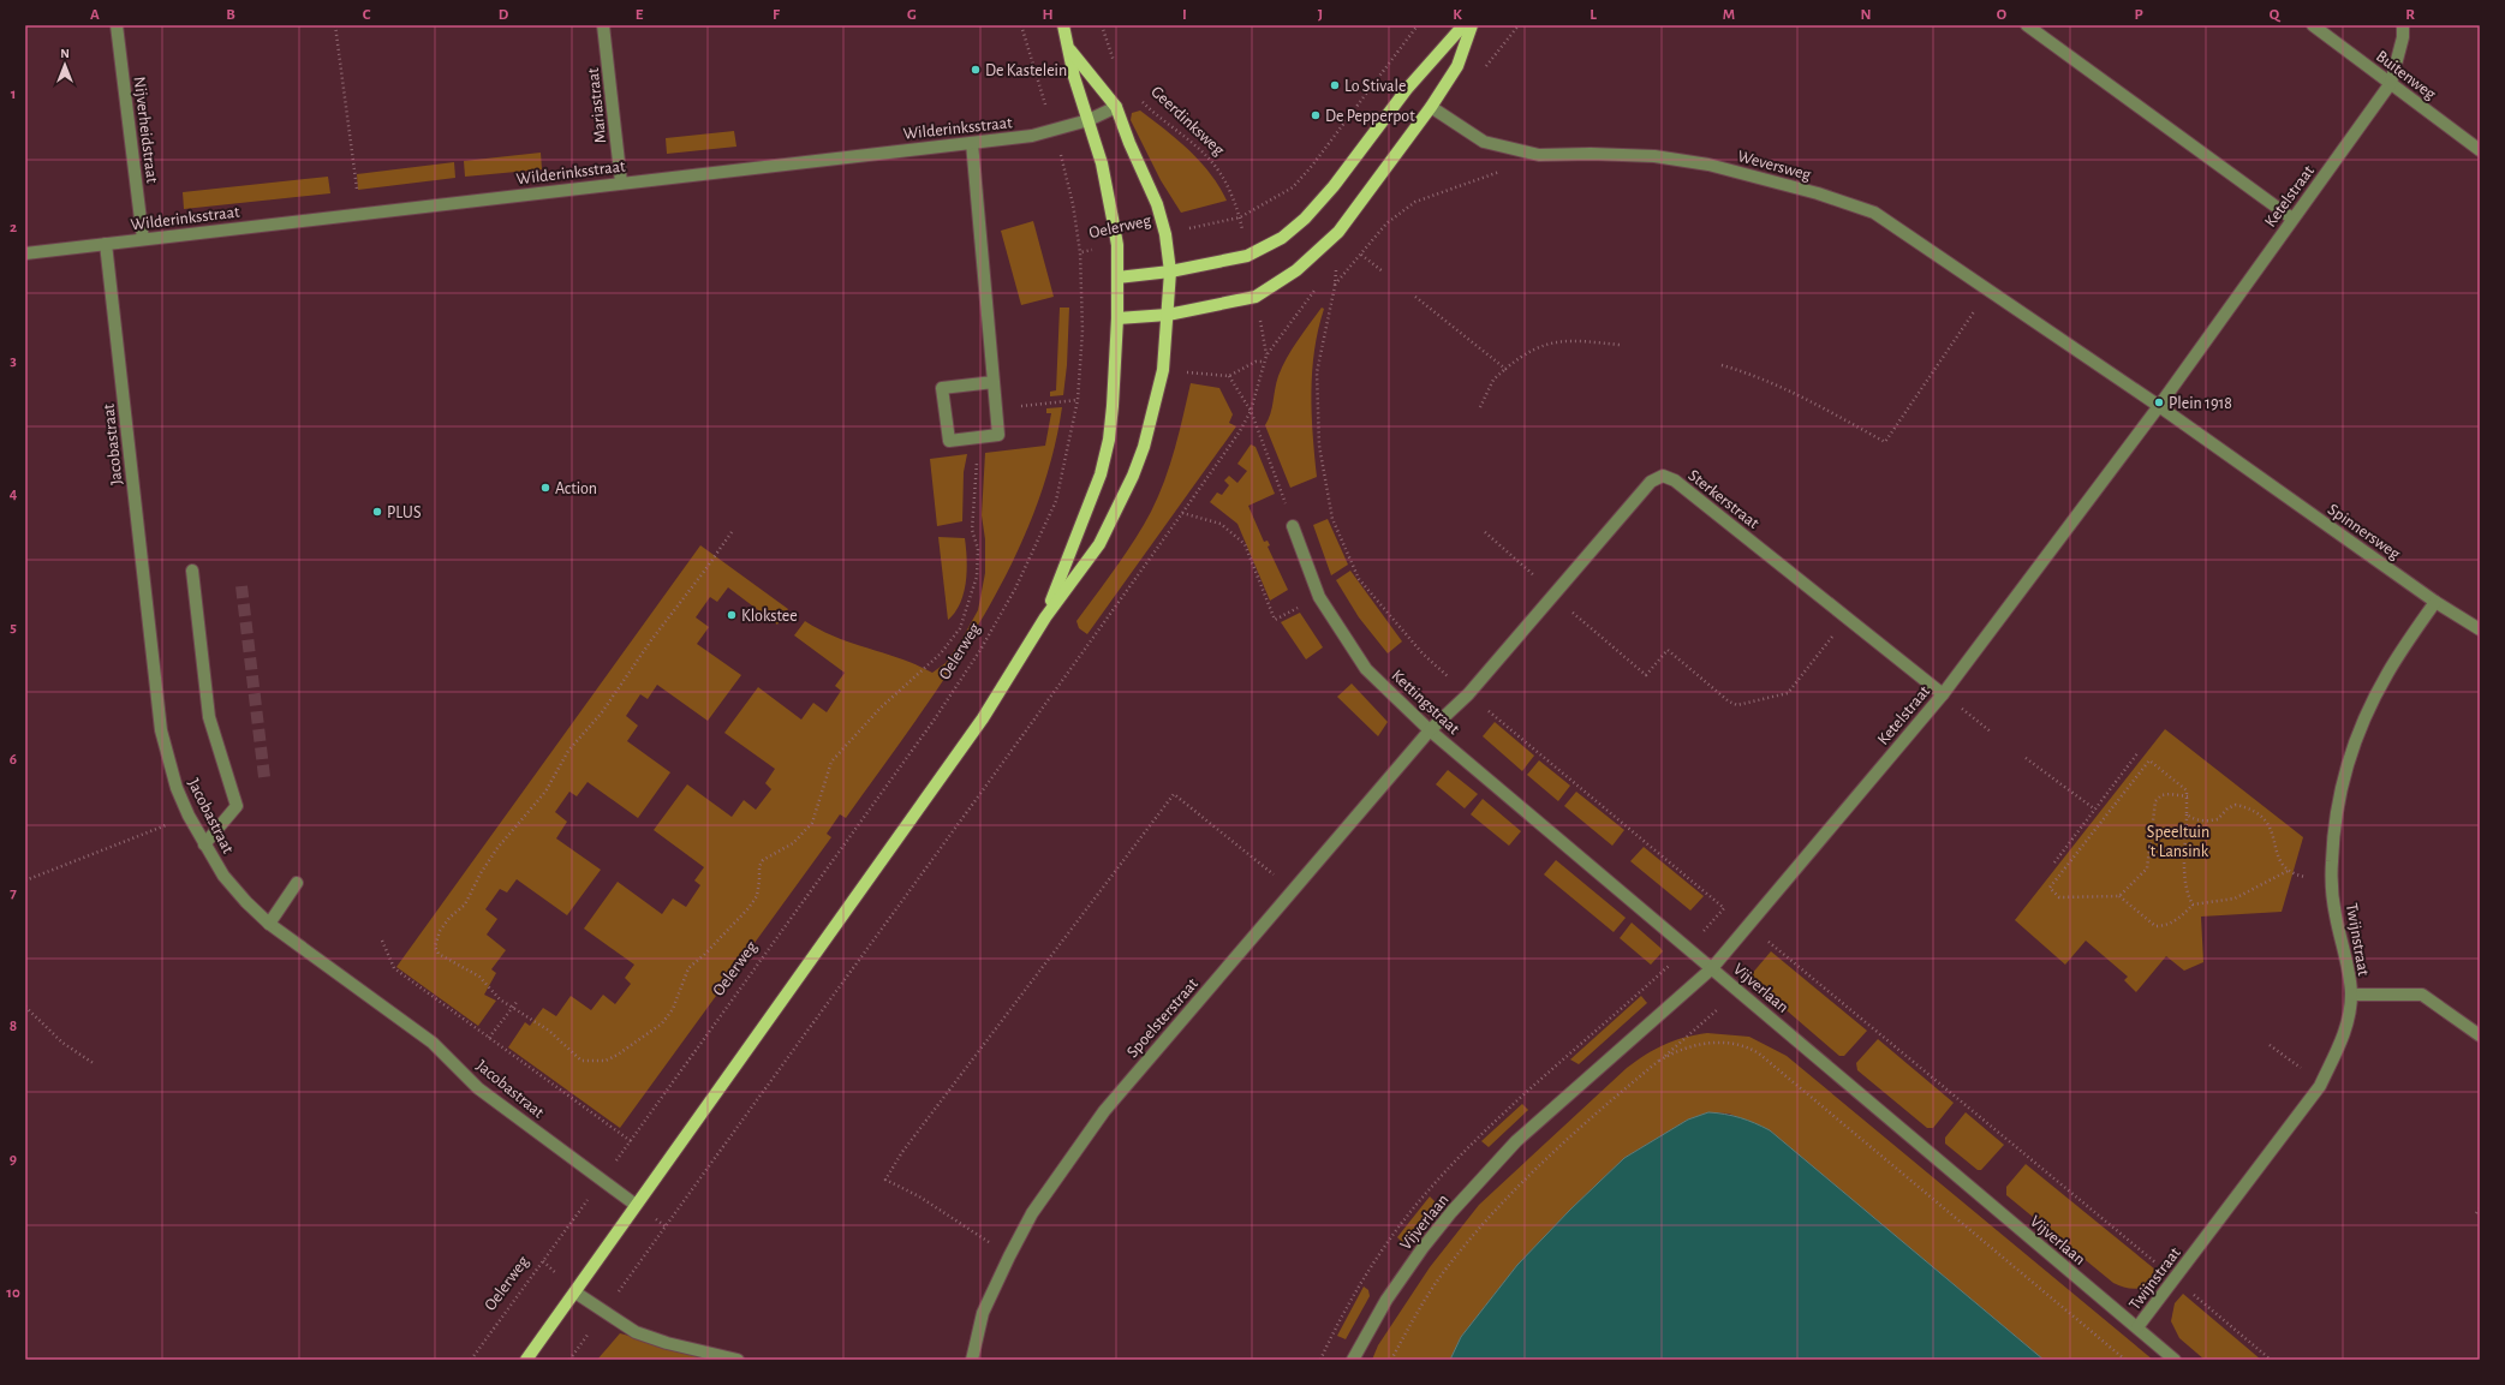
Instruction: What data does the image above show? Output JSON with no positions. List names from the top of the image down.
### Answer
{
  "streets": {
    "street": [
      "Buitenweg",
      "Mariastraat",
      "Wilderinksstraat",
      "Nijverheidstraat",
      "Weversweg",
      "Ketelstraat",
      "Jacobastraat",
      "Sterkerstraat",
      "Spinnersweg",
      "Kettingstraat",
      "Twijnstraat",
      "Vijverlaan",
      "Spoelsterstraat"
    ],
    "path": ["Geerdinksweg", "Oelerweg"]
  },
  "crossings": [
    ["Buitenweg", "Ketelstraat"],
    ["Mariastraat", "Wilderinksstraat"],
    ["Geerdinksweg", "Oelerweg"],
    ["Wilderinksstraat", "Nijverheidstraat"],
    ["Wilderinksstraat", "Jacobastraat"],
    ["Weversweg", "Ketelstraat"],
    ["Weversweg", "Spinnersweg"],
    ["Ketelstraat", "Sterkerstraat"],
    ["Ketelstraat", "Spinnersweg"],
    ["Ketelstraat", "Kettingstraat"],
    ["Ketelstraat", "Vijverlaan"],
    ["Oelerweg", "Jacobastraat"],
    ["Sterkerstraat", "Kettingstraat"],
    ["Sterkerstraat", "Spoelsterstraat"],
    ["Spinnersweg", "Twijnstraat"],
    ["Kettingstraat", "Vijverlaan"],
    ["Kettingstraat", "Spoelsterstraat"],
    ["Twijnstraat", "Vijverlaan"]
  ],
  "parks": ["Speeltuin 't Lansink"],
  "places": [
    "De Kastelein",
    "Lo Stivale",
    "De Pepperpot",
    "Plein 1918",
    "Action",
    "PLUS",
    "Klokstee"
  ],
  "north": "top",
  "grid": {
    "columns": [
      "A",
      "B",
      "C",
      "D",
      "E",
      "F",
      "G",
      "H",
      "I",
      "J",
      "K",
      "L",
      "M",
      "N",
      "O",
      "P",
      "Q",
      "R"
    ],
    "rows": [
      "1",
      "2",
      "3",
      "4",
      "5",
      "6",
      "7",
      "8",
      "9",
      "10"
    ]
  }
}
